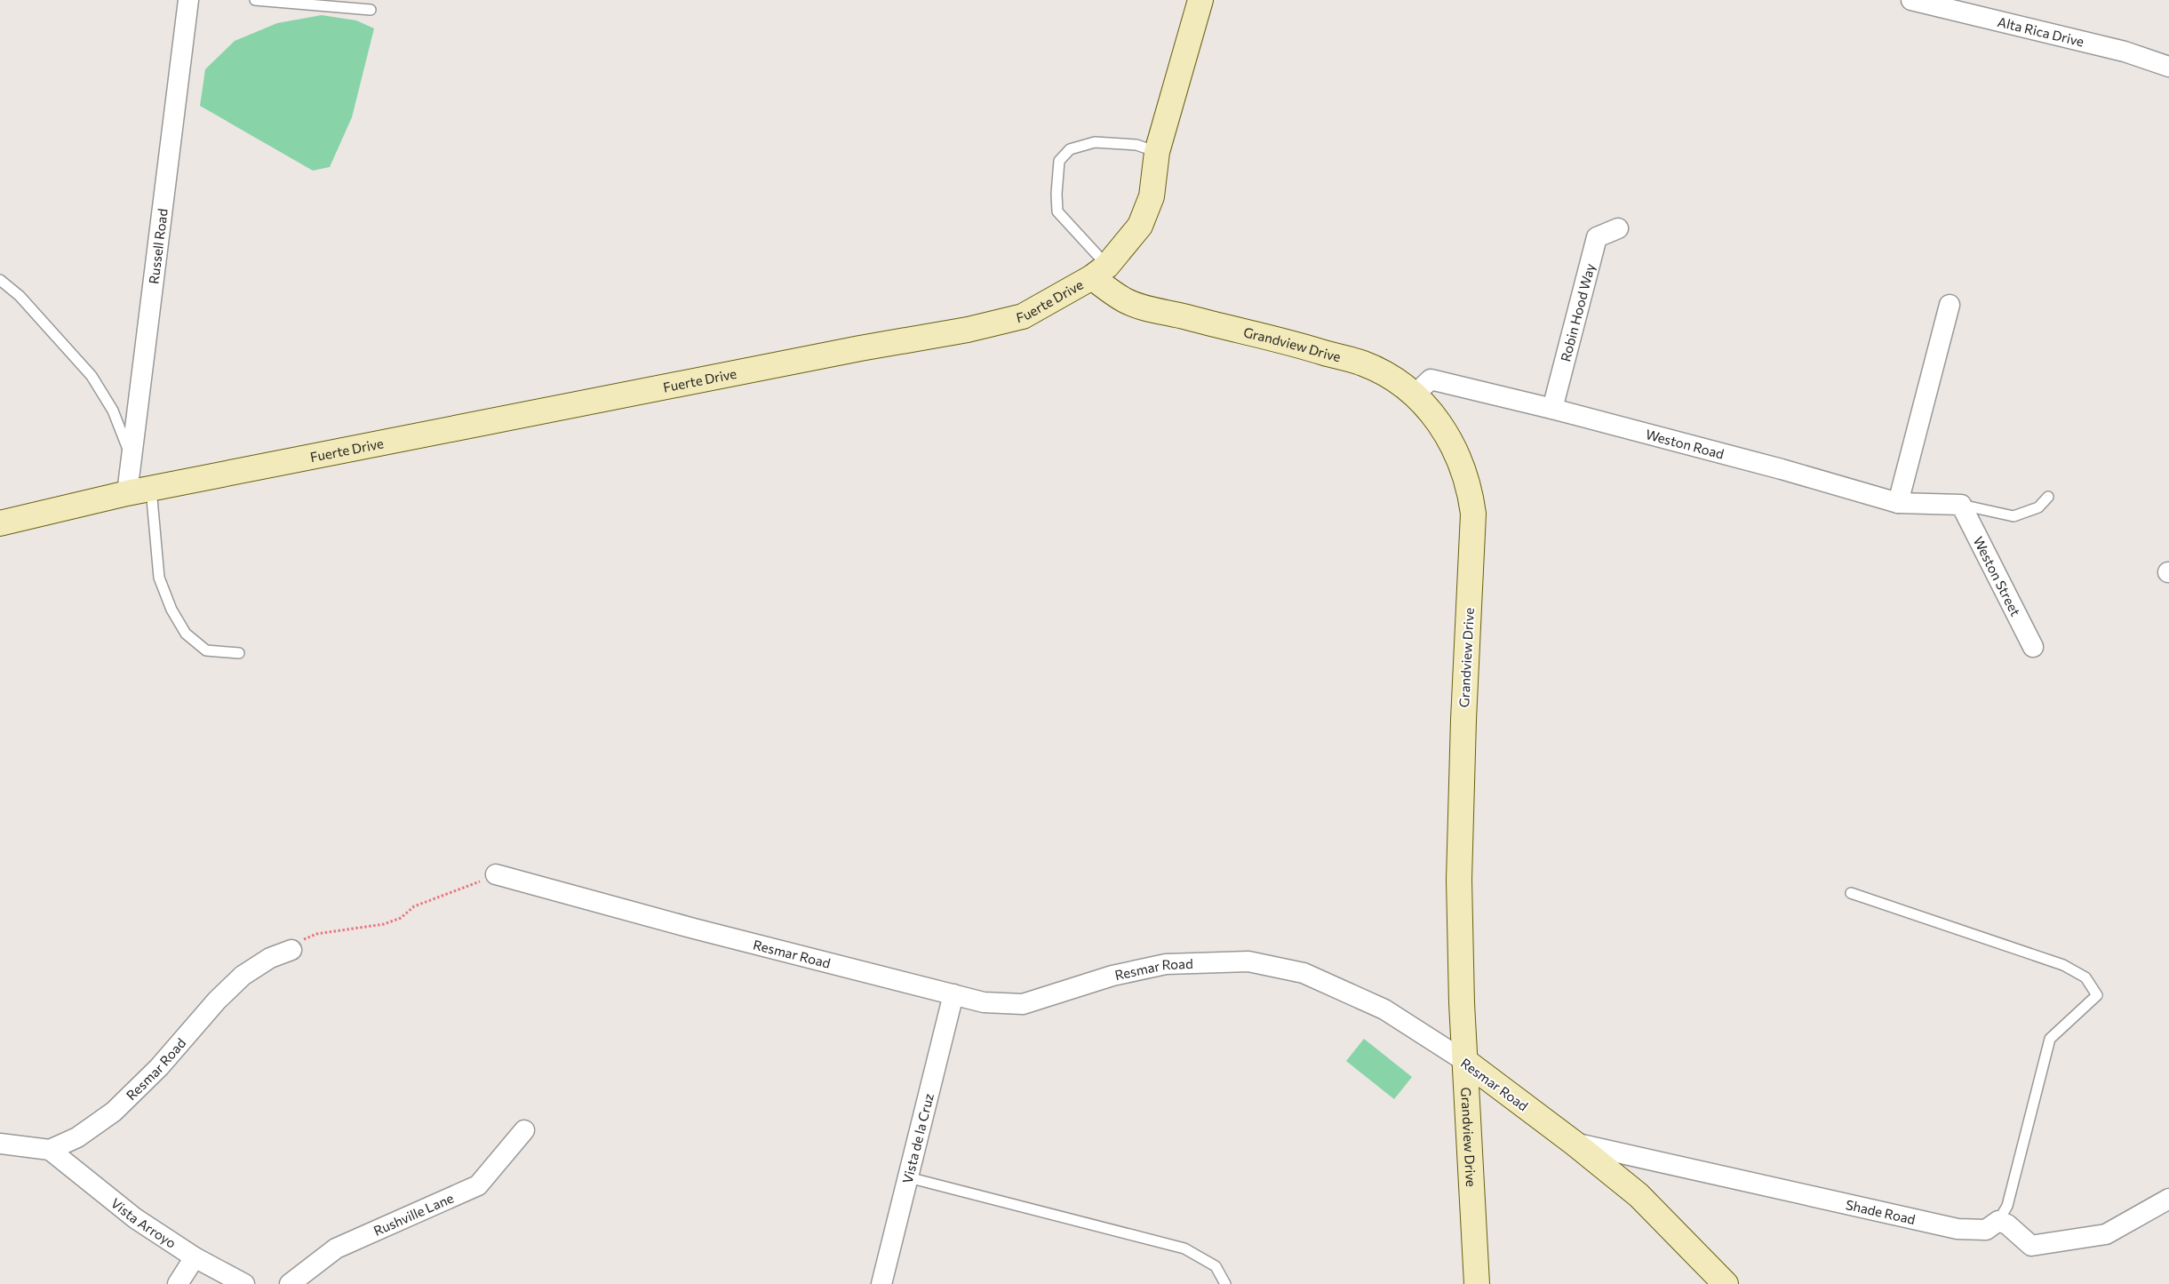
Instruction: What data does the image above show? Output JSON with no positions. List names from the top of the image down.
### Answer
{
  "streets": {
    "street": [
      "Alta Rica Drive",
      "Russell Road",
      "Fuerte Drive",
      "Robin Hood Way",
      "Grandview Drive",
      "Weston Road",
      "Weston Street",
      "Resmar Road",
      "Vista de la Cruz",
      "Shade Road",
      "Rushville Lane",
      "Vista Arroyo"
    ]
  },
  "crossings": [
    ["Russell Road", "Fuerte Drive"],
    ["Fuerte Drive", "Grandview Drive"],
    ["Robin Hood Way", "Weston Road"],
    ["Grandview Drive", "Weston Road"],
    ["Grandview Drive", "Resmar Road"],
    ["Weston Road", "Weston Street"],
    ["Resmar Road", "Vista de la Cruz"],
    ["Resmar Road", "Shade Road"],
    ["Resmar Road", "Vista Arroyo"]
  ]
}
